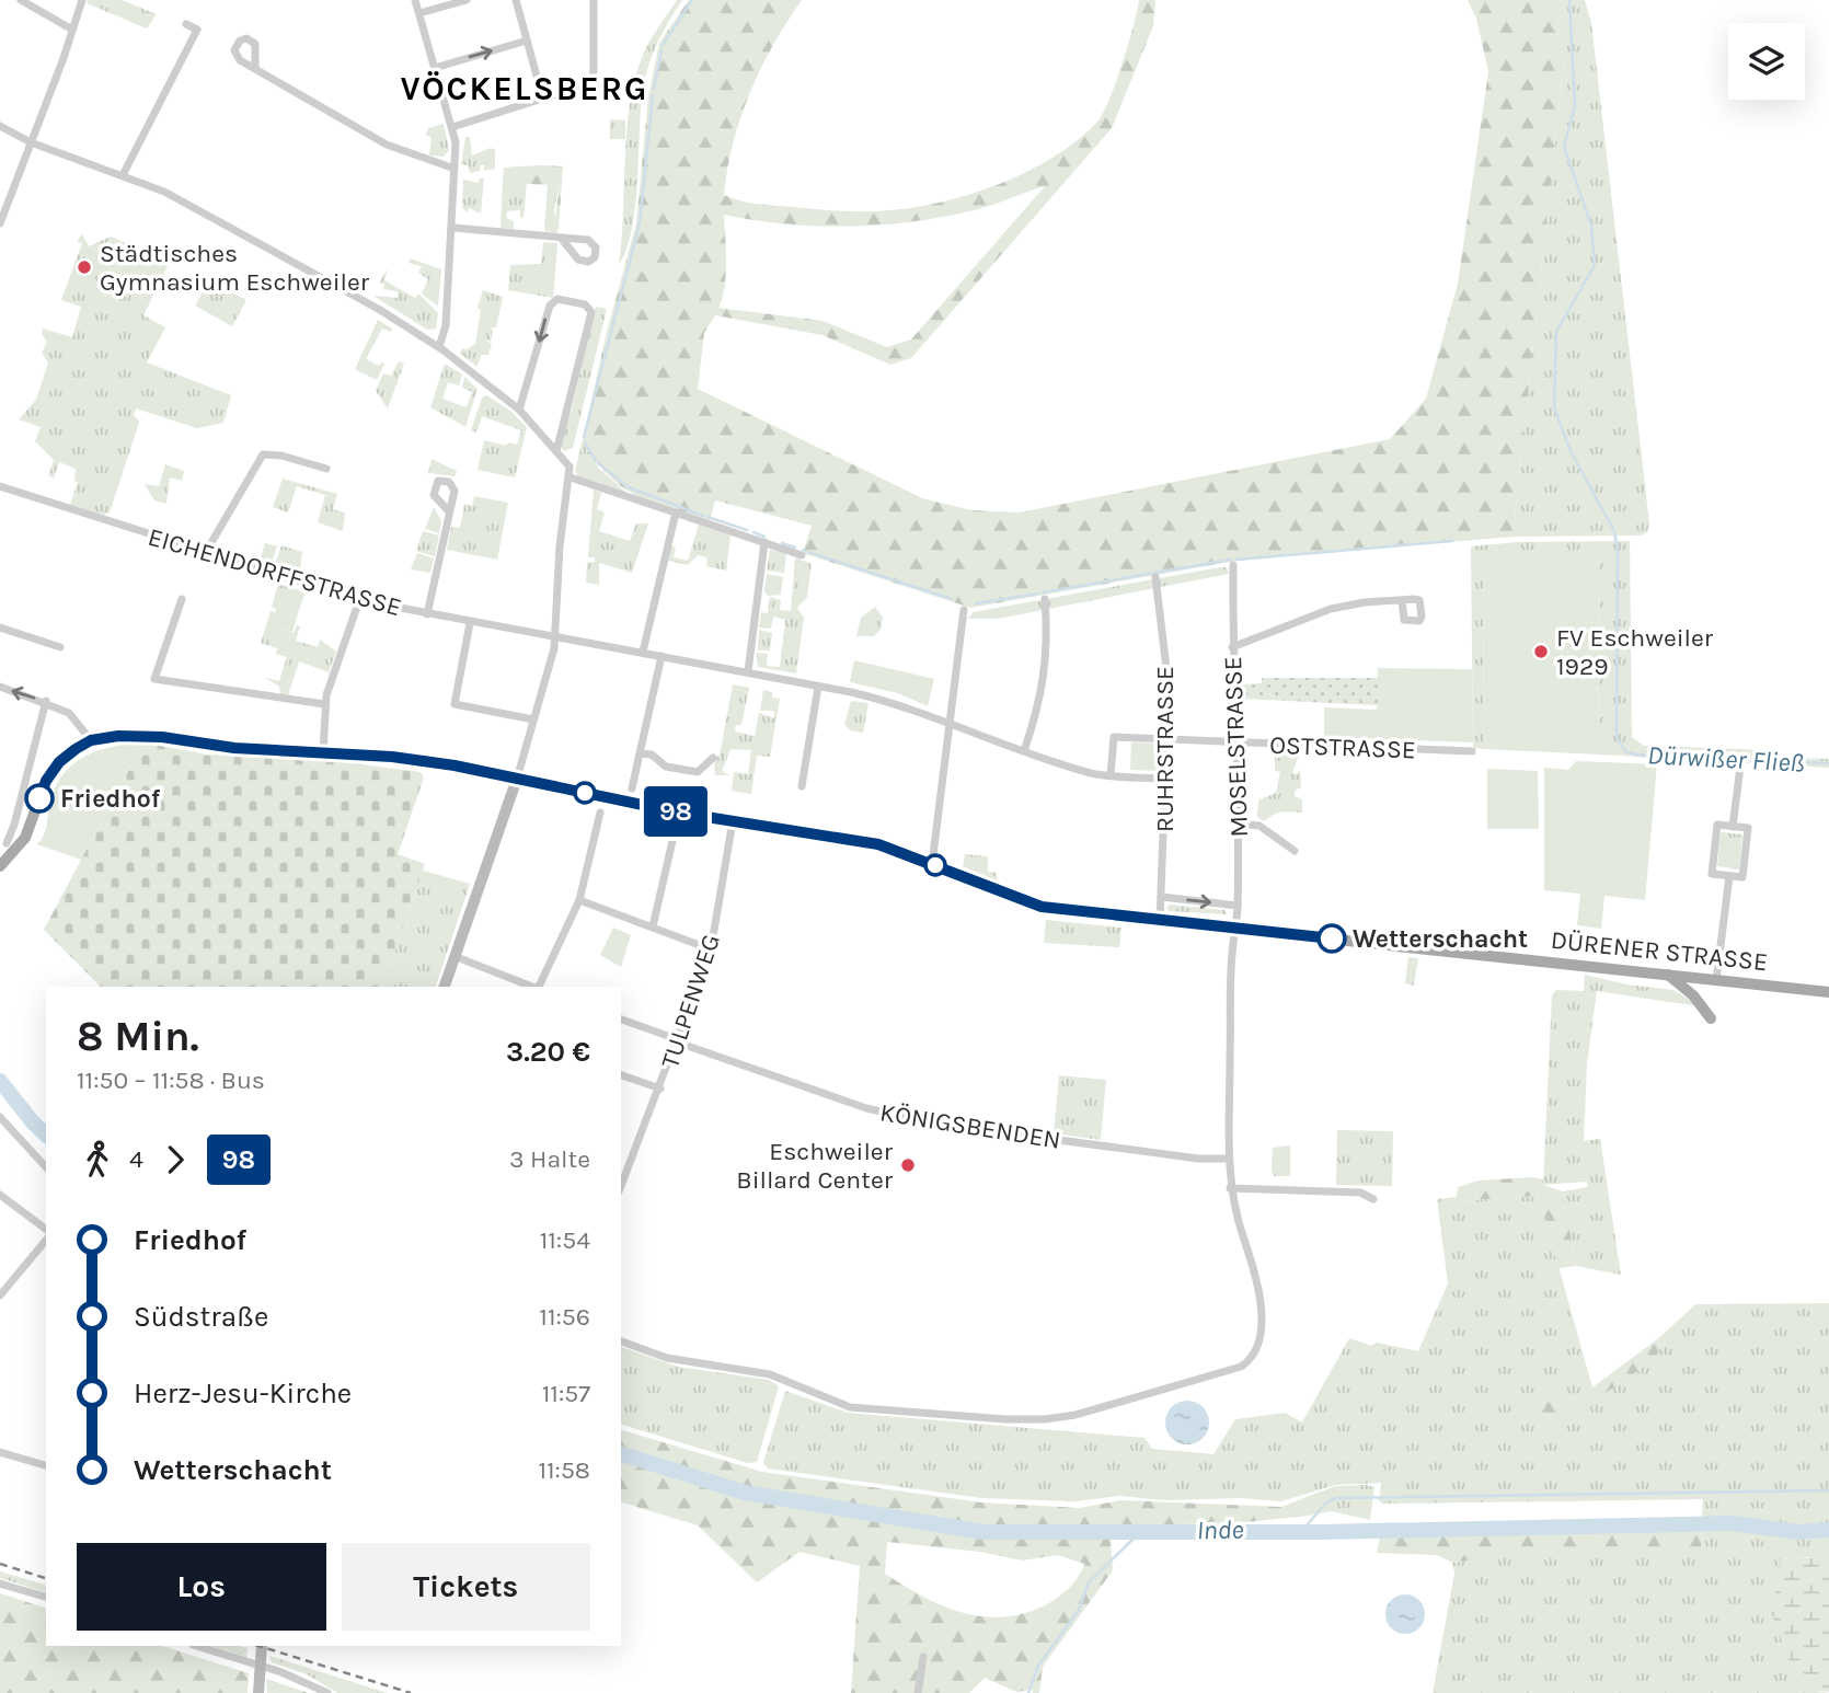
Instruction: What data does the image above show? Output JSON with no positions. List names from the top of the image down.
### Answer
{
  "streets": {
    "main road": ["DÜRENER STRASSE"],
    "street": [
      "EICHENDORFFSTRASSE",
      "MOSELSTRASSE",
      "OSTSTRASSE",
      "RUHRSTRASSE",
      "TULPENWEG",
      "KÖNIGSBENDEN"
    ]
  },
  "crossings": [
    ["EICHENDORFFSTRASSE", "OSTSTRASSE"],
    ["EICHENDORFFSTRASSE", "RUHRSTRASSE"],
    ["MOSELSTRASSE", "OSTSTRASSE"],
    ["MOSELSTRASSE", "DÜRENER STRASSE"],
    ["OSTSTRASSE", "RUHRSTRASSE"],
    ["RUHRSTRASSE", "DÜRENER STRASSE"],
    ["DÜRENER STRASSE", "TULPENWEG"],
    ["TULPENWEG", "KÖNIGSBENDEN"]
  ],
  "districts": ["VÖCKELSBERG"],
  "water": ["Dürwißer Fließ", "Inde"],
  "places": [
    "Städtisches Gymnasium Eschweiler",
    "FV Eschweiler 1929",
    "Friedhof",
    "Wetterschacht",
    "Eschweiler Billard Center"
  ],
  "lines": ["bus line 98"],
  "page": {
    "on_map": "98",
    "heading": ["8 Min.", "11:50 – 11:58 · Bus", "3.20 €"],
    "legs": ["4", "98", "3 Halte"],
    "list": [
      {
        "name": "Friedhof",
        "value": "11:54"
      },
      {
        "name": "Südstraße",
        "value": "11:56"
      },
      {
        "name": "Herz-Jesu-Kirche",
        "value": "11:57"
      },
      {
        "name": "Wetterschacht",
        "value": "11:58"
      }
    ],
    "buttons": ["Los", "Tickets"]
  }
}
